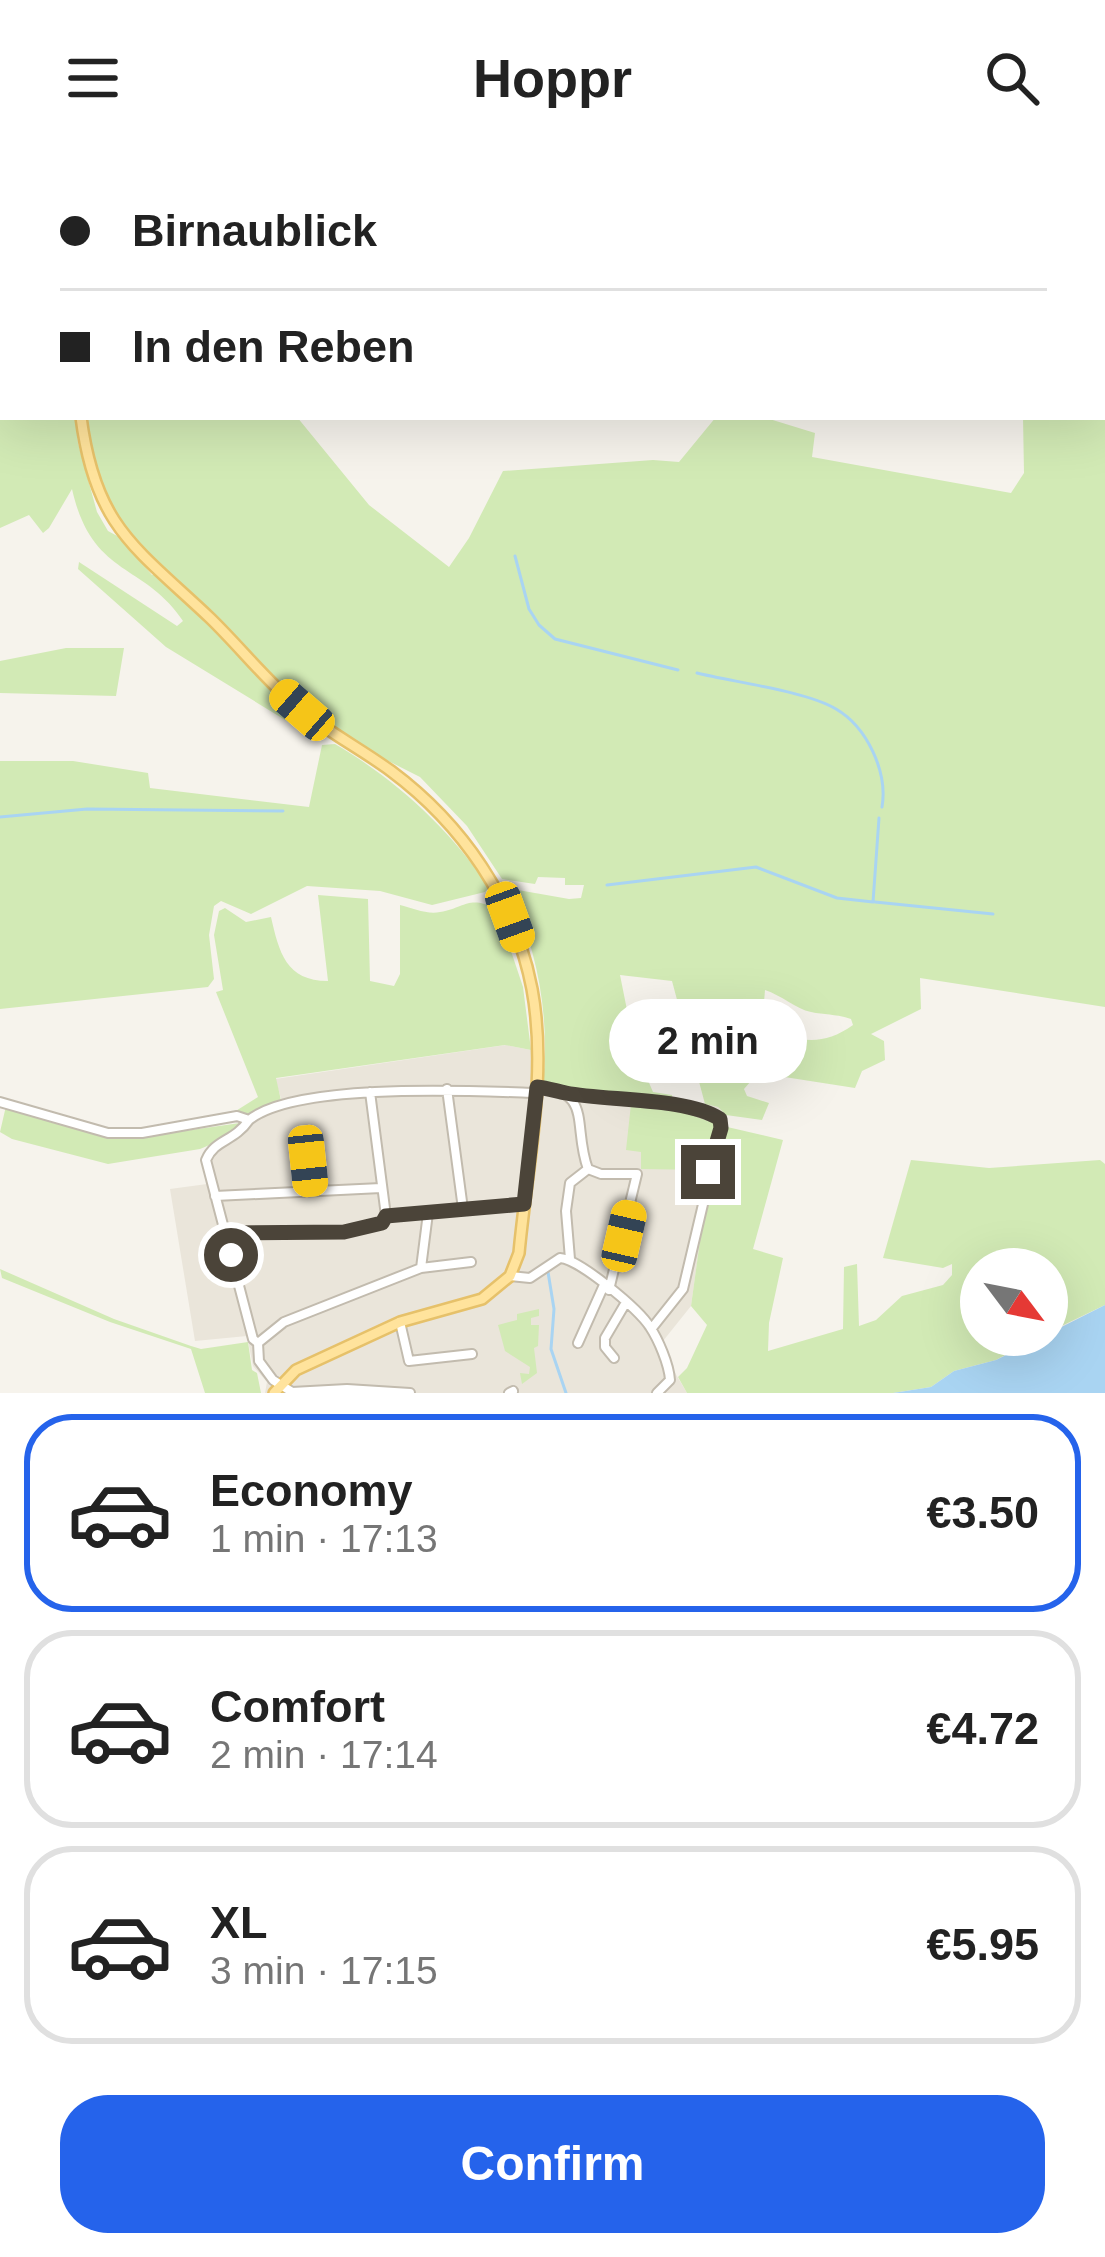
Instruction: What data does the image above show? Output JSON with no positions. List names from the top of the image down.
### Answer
{
  "north": "bottom right",
  "page": {
    "header": "Hoppr",
    "banner": ["Birnaublick", "In den Reben"],
    "bubble": "2 min",
    "list": [
      {
        "name": "Economy",
        "note": "1 min · 17:13",
        "value": "€3.50"
      },
      {
        "name": "Comfort",
        "note": "2 min · 17:14",
        "value": "€4.72"
      },
      {
        "name": "XL",
        "note": "3 min · 17:15",
        "value": "€5.95"
      }
    ],
    "buttons": "Confirm"
  }
}
